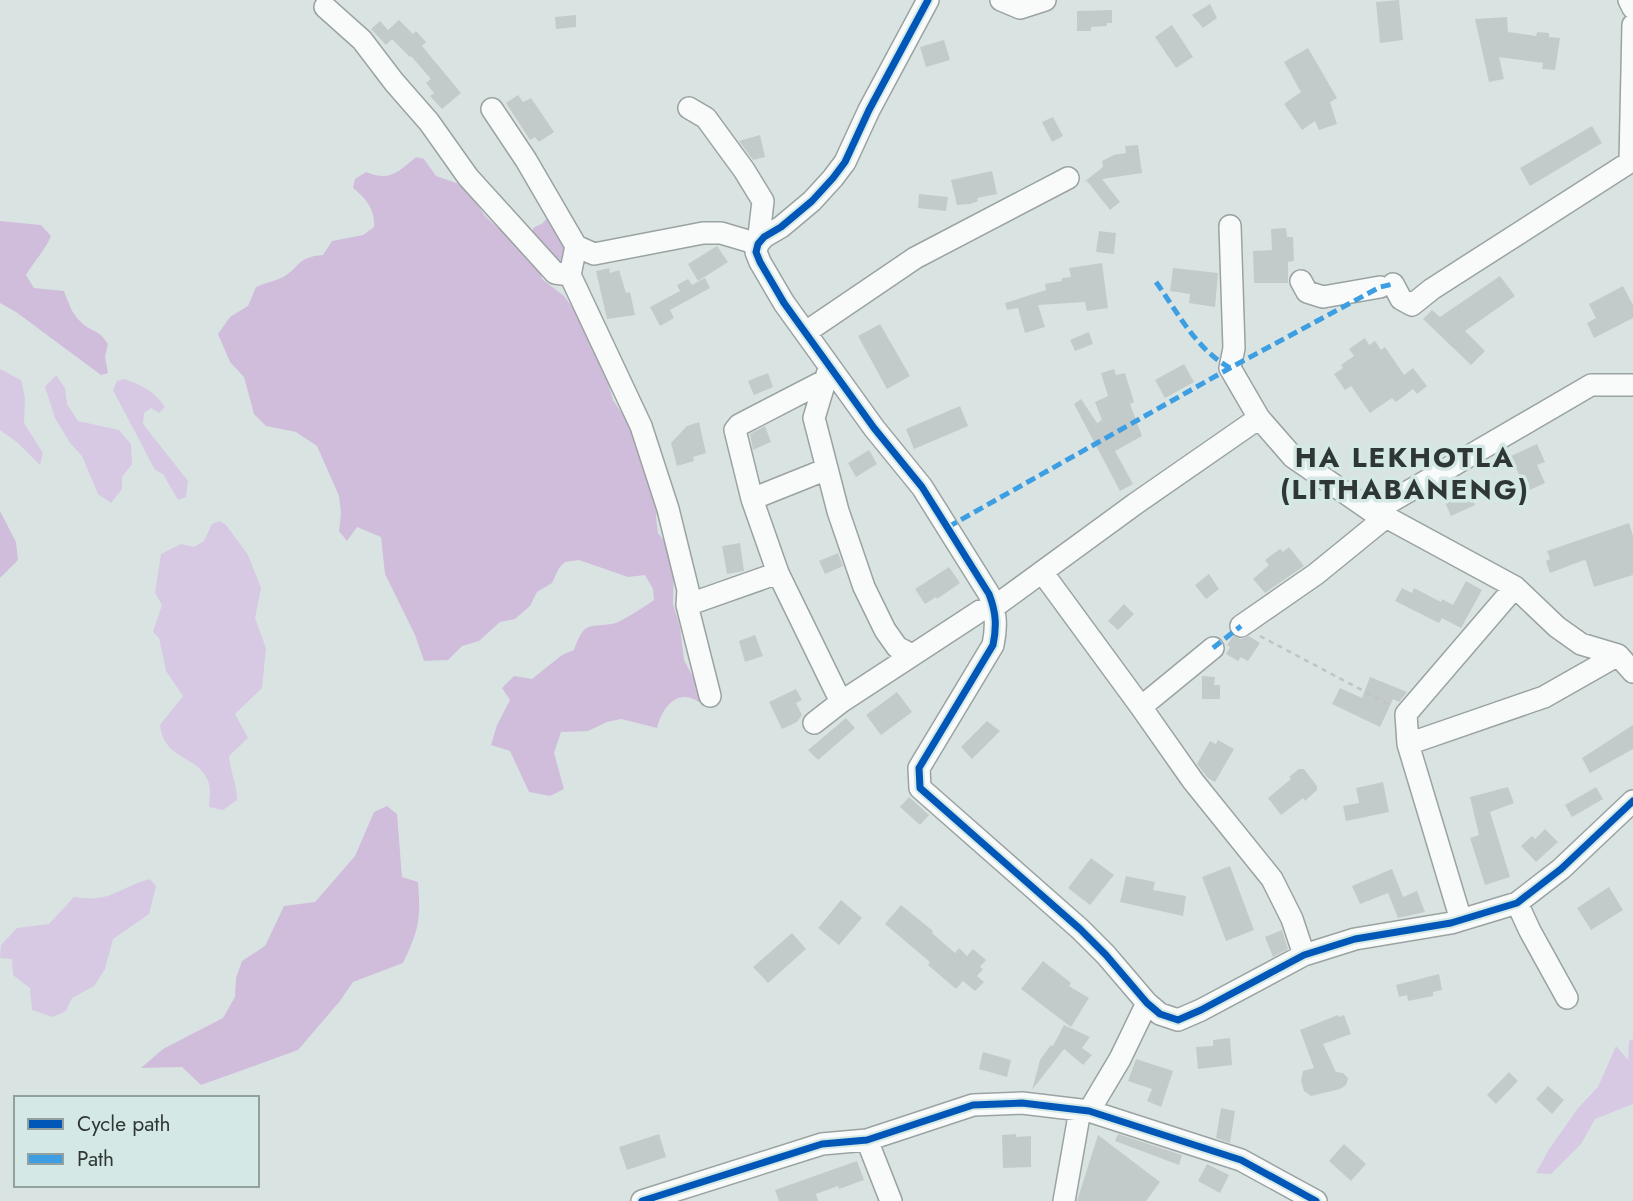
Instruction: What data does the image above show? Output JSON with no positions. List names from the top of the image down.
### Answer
{
  "districts": ["HA LEKHOTLA (LITHABANENG)"],
  "legend": ["Cycle path", "Path"]
}
